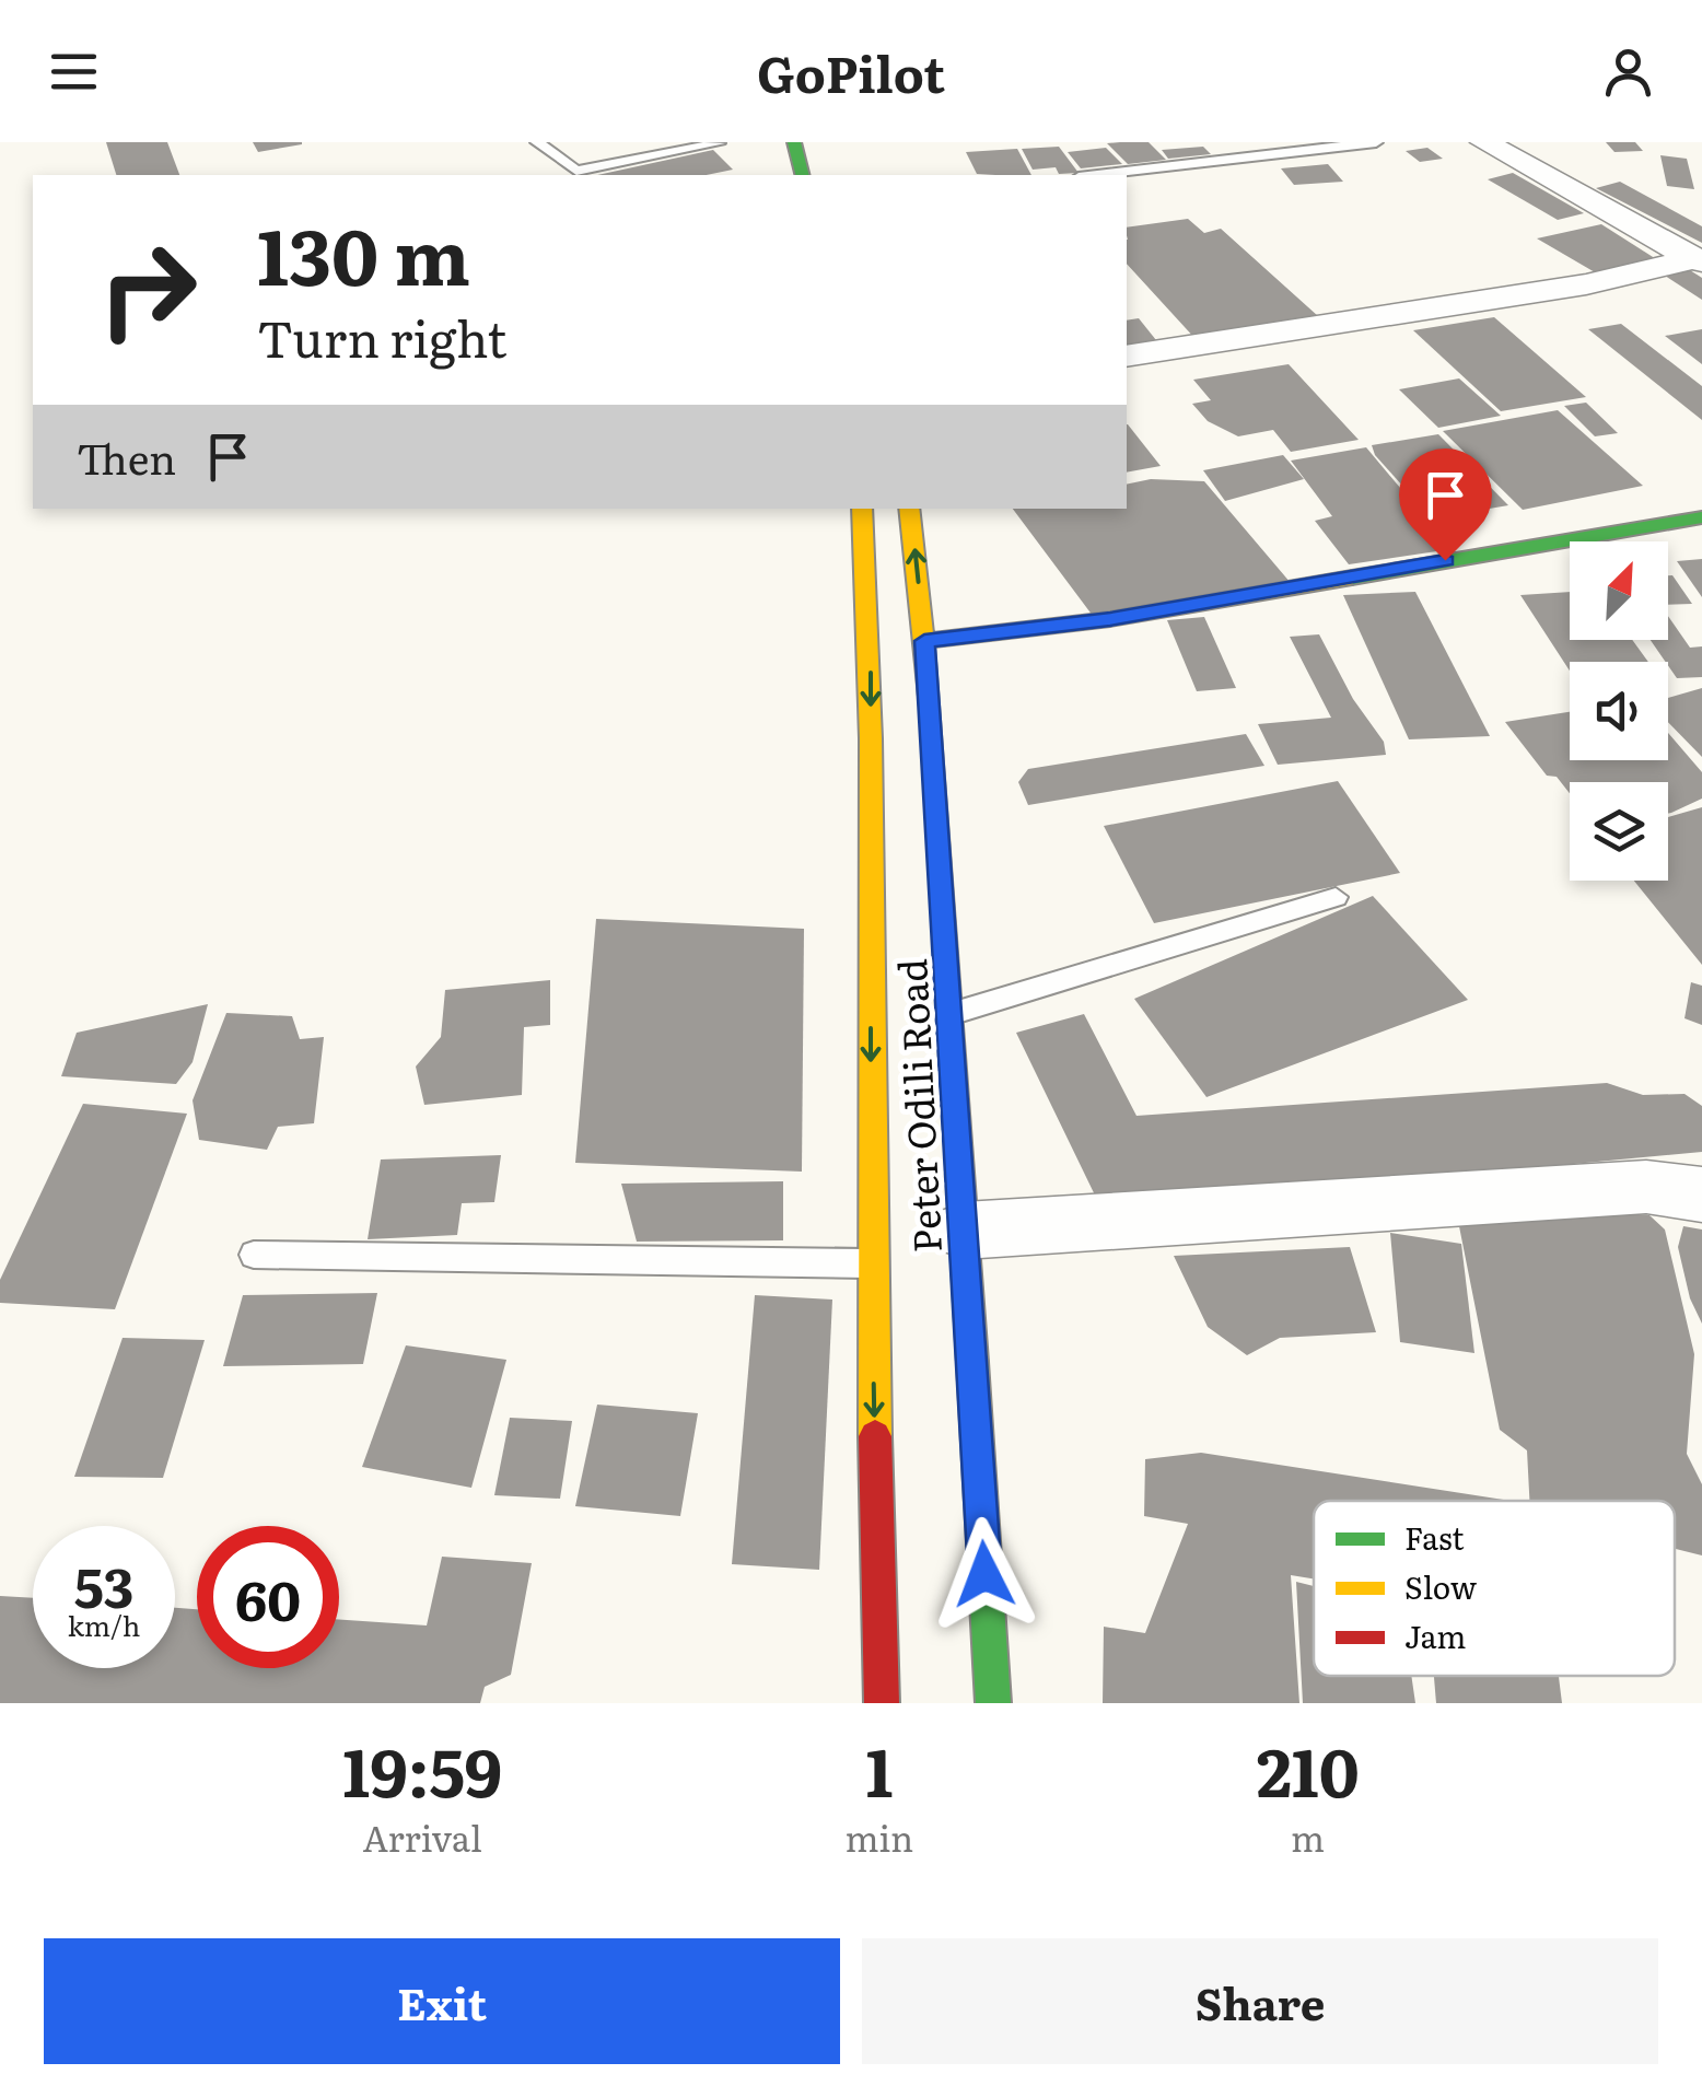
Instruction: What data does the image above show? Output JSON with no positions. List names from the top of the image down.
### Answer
{
  "streets": {
    "main road": ["Peter Odili Road"]
  },
  "legend": ["Fast", "Slow", "Jam"],
  "north": "top right",
  "page": {
    "header": "GoPilot",
    "turn": ["130 m", "Turn right"],
    "then": "Then",
    "speed": "53 km/h",
    "limit": "60",
    "eta": [
      "19:59",
      "Arrival",
      "1",
      "min",
      "210",
      "m"
    ],
    "buttons": ["Exit", "Share"]
  }
}
